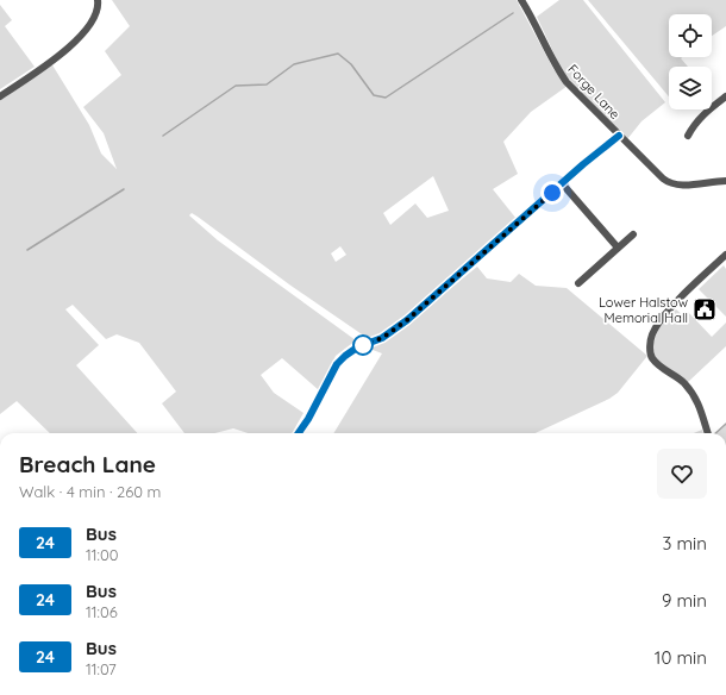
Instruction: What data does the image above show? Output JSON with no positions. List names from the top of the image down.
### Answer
{
  "streets": {
    "street": ["Forge Lane"]
  },
  "places": {
    "public building": ["Lower Halstow Memorial Hall"]
  },
  "lines": ["bus line 24"],
  "page": {
    "heading": ["Breach Lane", "Walk · 4 min · 260 m"],
    "list": [
      {
        "mark": "24",
        "name": "Bus",
        "note": "11:00",
        "value": "3 min"
      },
      {
        "mark": "24",
        "name": "Bus",
        "note": "11:06",
        "value": "9 min"
      },
      {
        "mark": "24",
        "name": "Bus",
        "note": "11:07",
        "value": "10 min"
      }
    ]
  }
}
